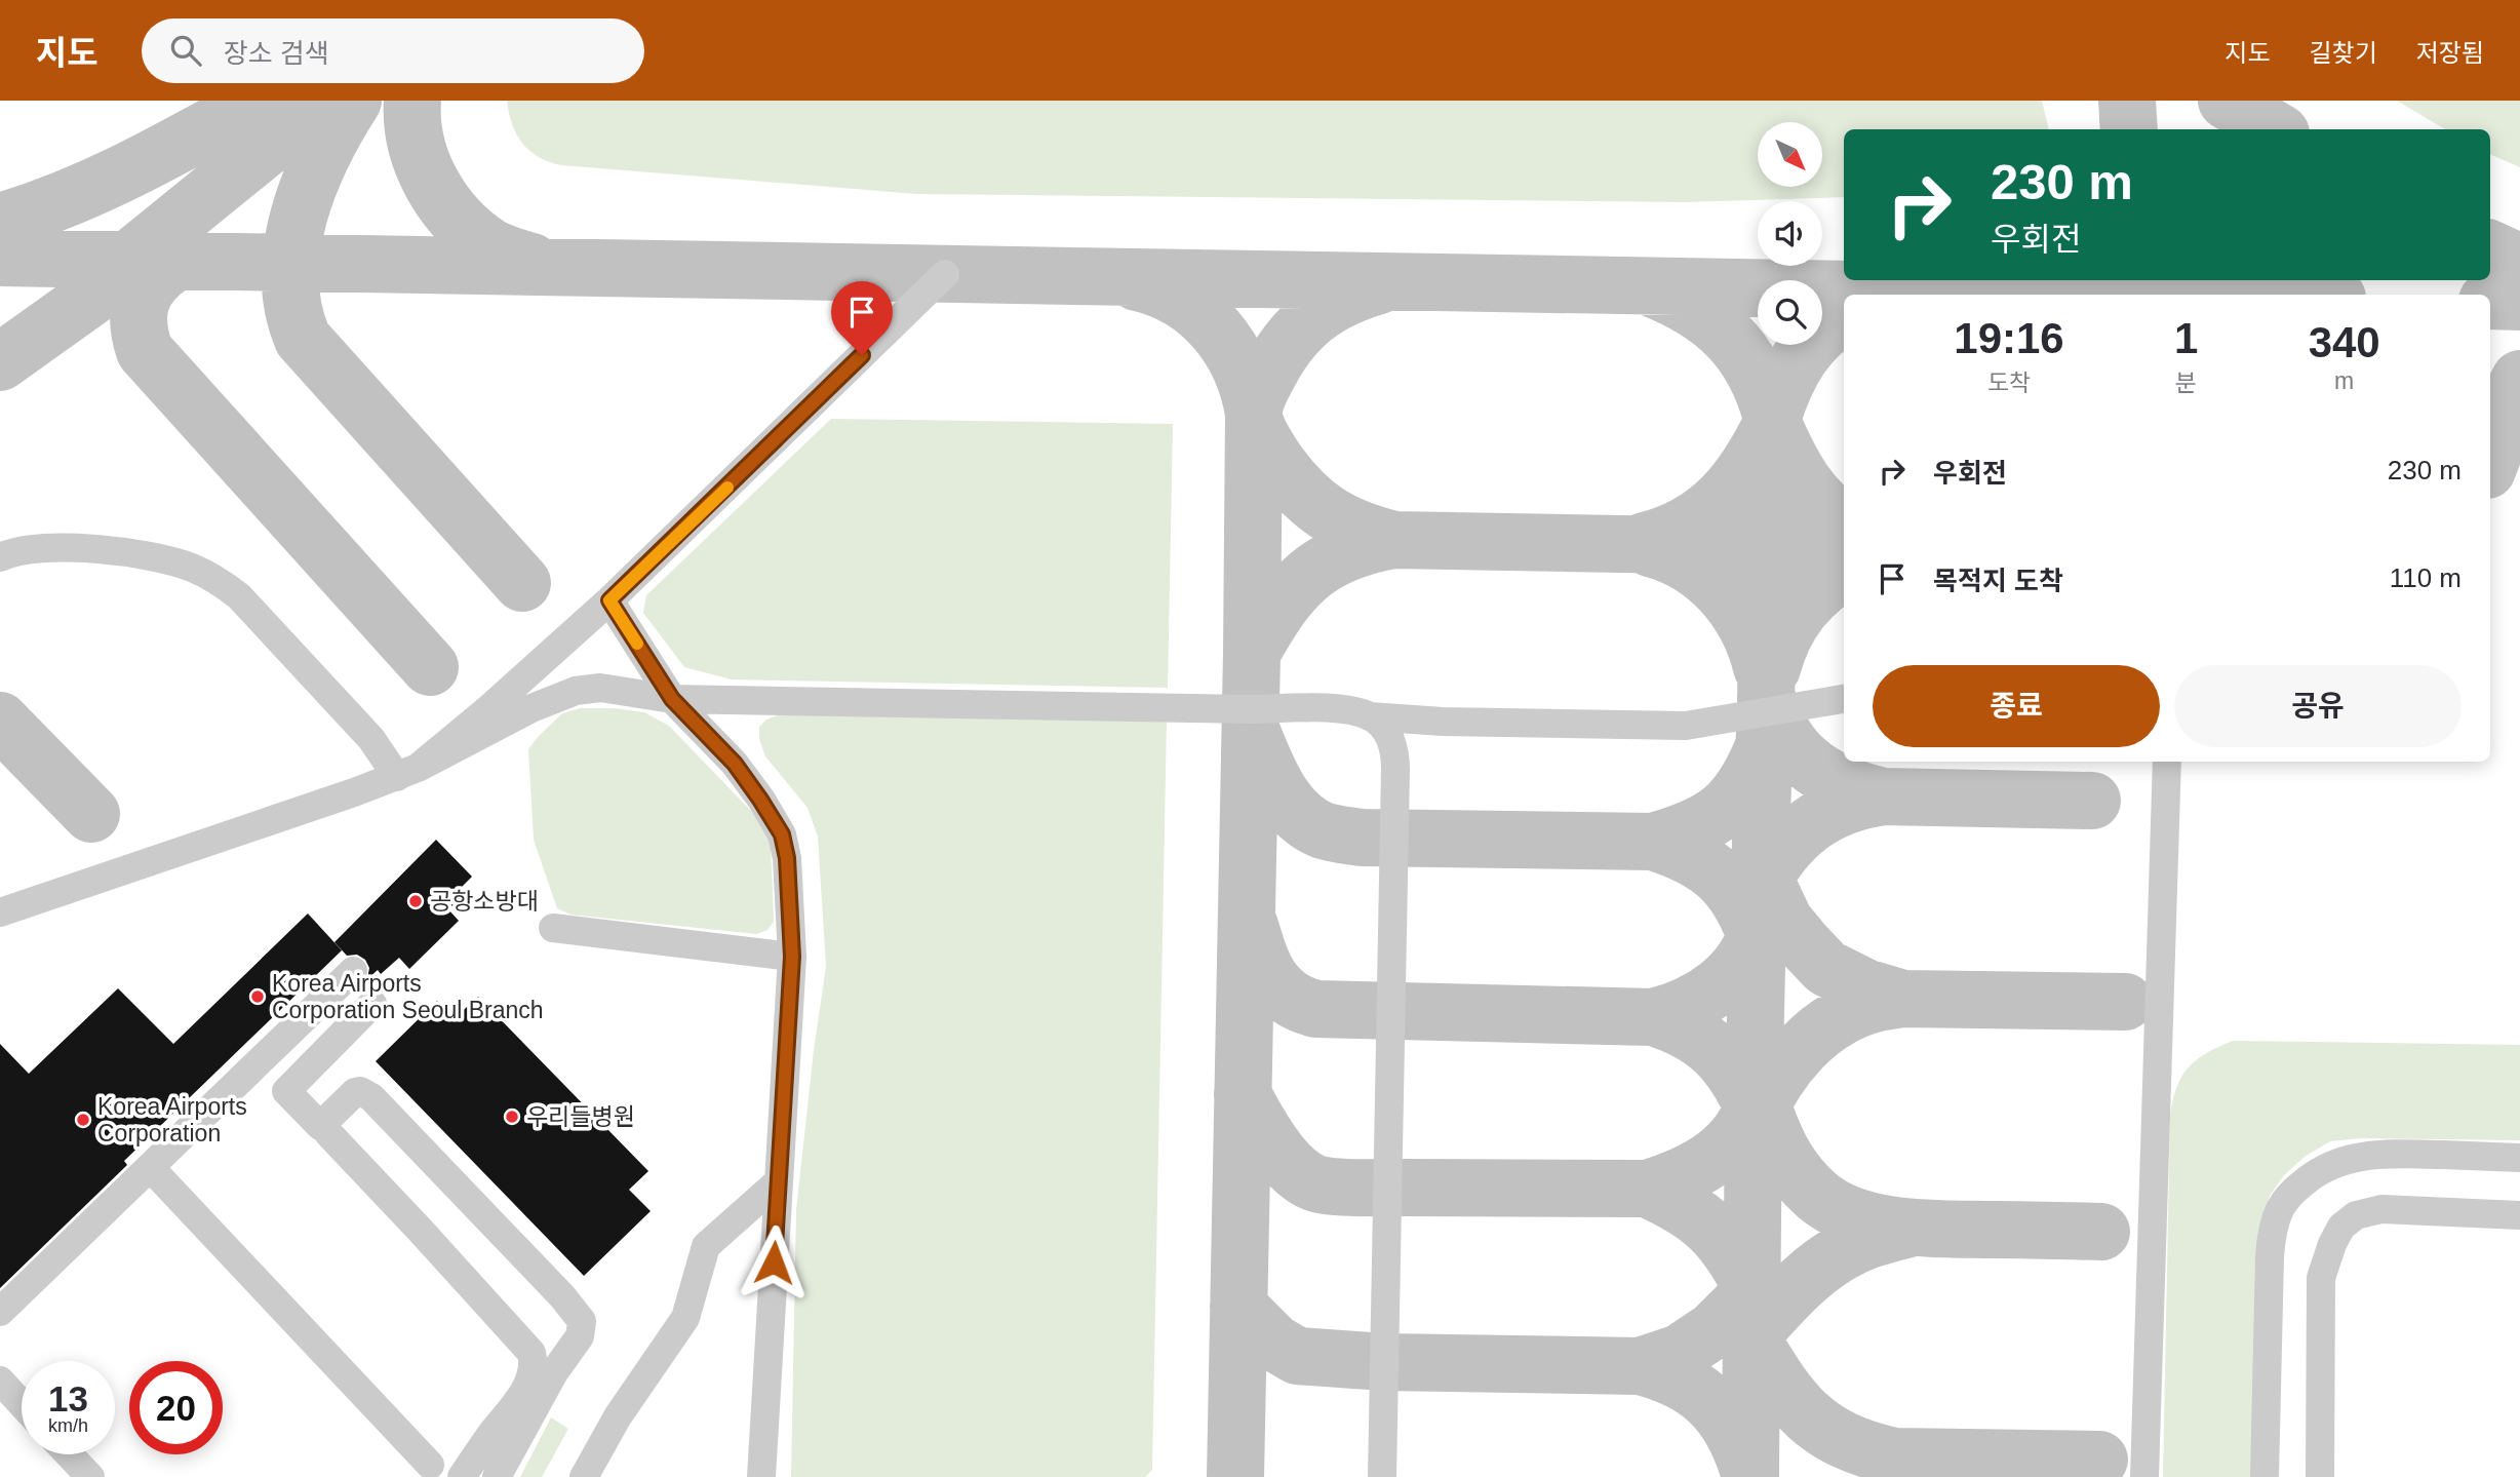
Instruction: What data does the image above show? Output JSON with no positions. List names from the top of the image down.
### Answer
{
  "places": [
    "공항소방대",
    "Korea Airports Corporation Seoul Branch",
    "우리들병원",
    "Korea Airports Corporation"
  ],
  "north": "bottom right",
  "page": {
    "header": "지도",
    "search": "장소 검색",
    "nav": ["지도", "길찾기", "저장됨"],
    "turn": ["230 m", "우회전"],
    "eta": [
      "19:16",
      "도착",
      "1",
      "분",
      "340",
      "m"
    ],
    "list": [
      {
        "name": "우회전",
        "value": "230 m"
      },
      {
        "name": "목적지 도착",
        "value": "110 m"
      }
    ],
    "buttons": ["종료", "공유"],
    "speed": "13 km/h",
    "limit": "20"
  }
}
